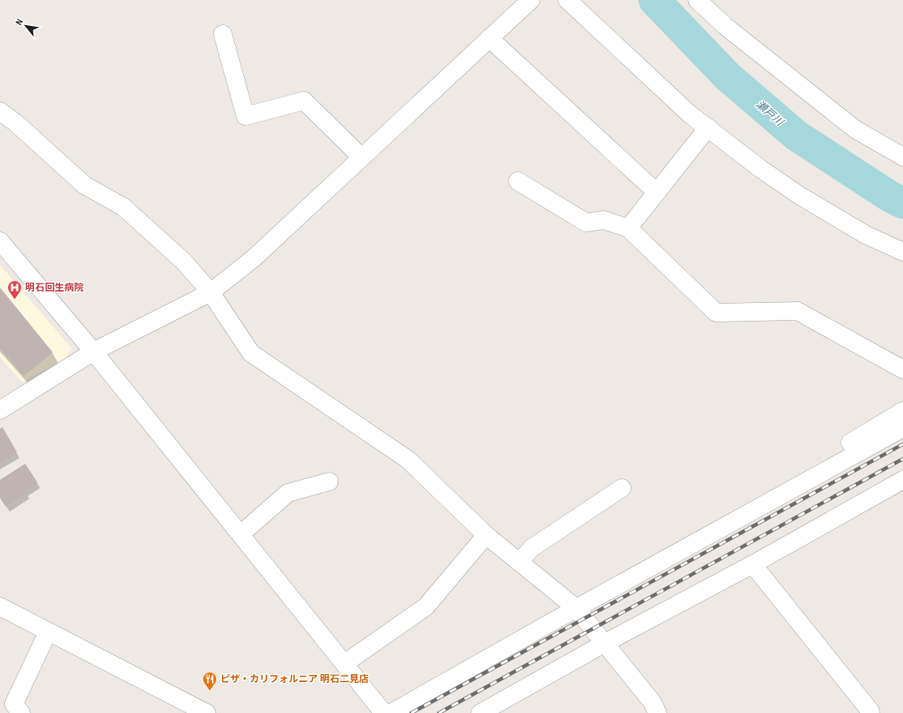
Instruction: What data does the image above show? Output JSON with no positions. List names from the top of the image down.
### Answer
{
  "water": ["瀬戸川"],
  "places": {
    "hospital": ["明石回生病院"],
    "restaurant": ["ピザ・カリフォルニア 明石二見店"]
  },
  "north": "top left"
}
